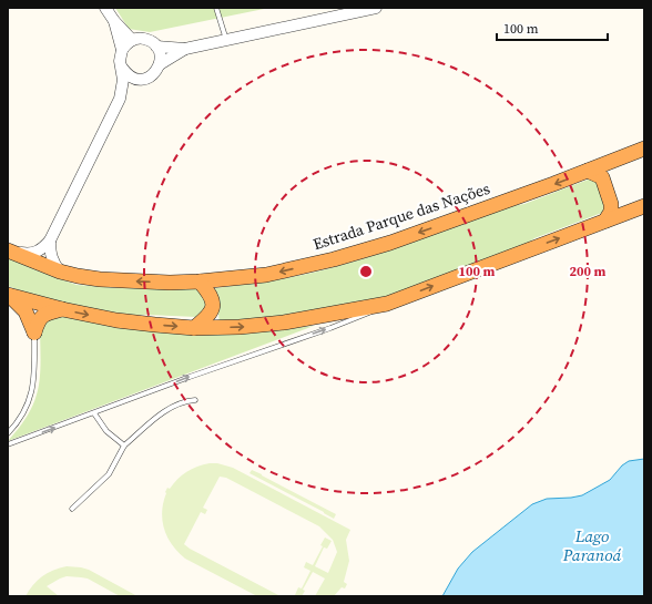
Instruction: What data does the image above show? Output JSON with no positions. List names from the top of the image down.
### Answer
{
  "streets": {
    "highway": ["Estrada Parque das Nações"]
  },
  "water": ["Lago Paranoá"],
  "scale_bar": "100 m",
  "rings": ["100 m", "200 m"]
}
